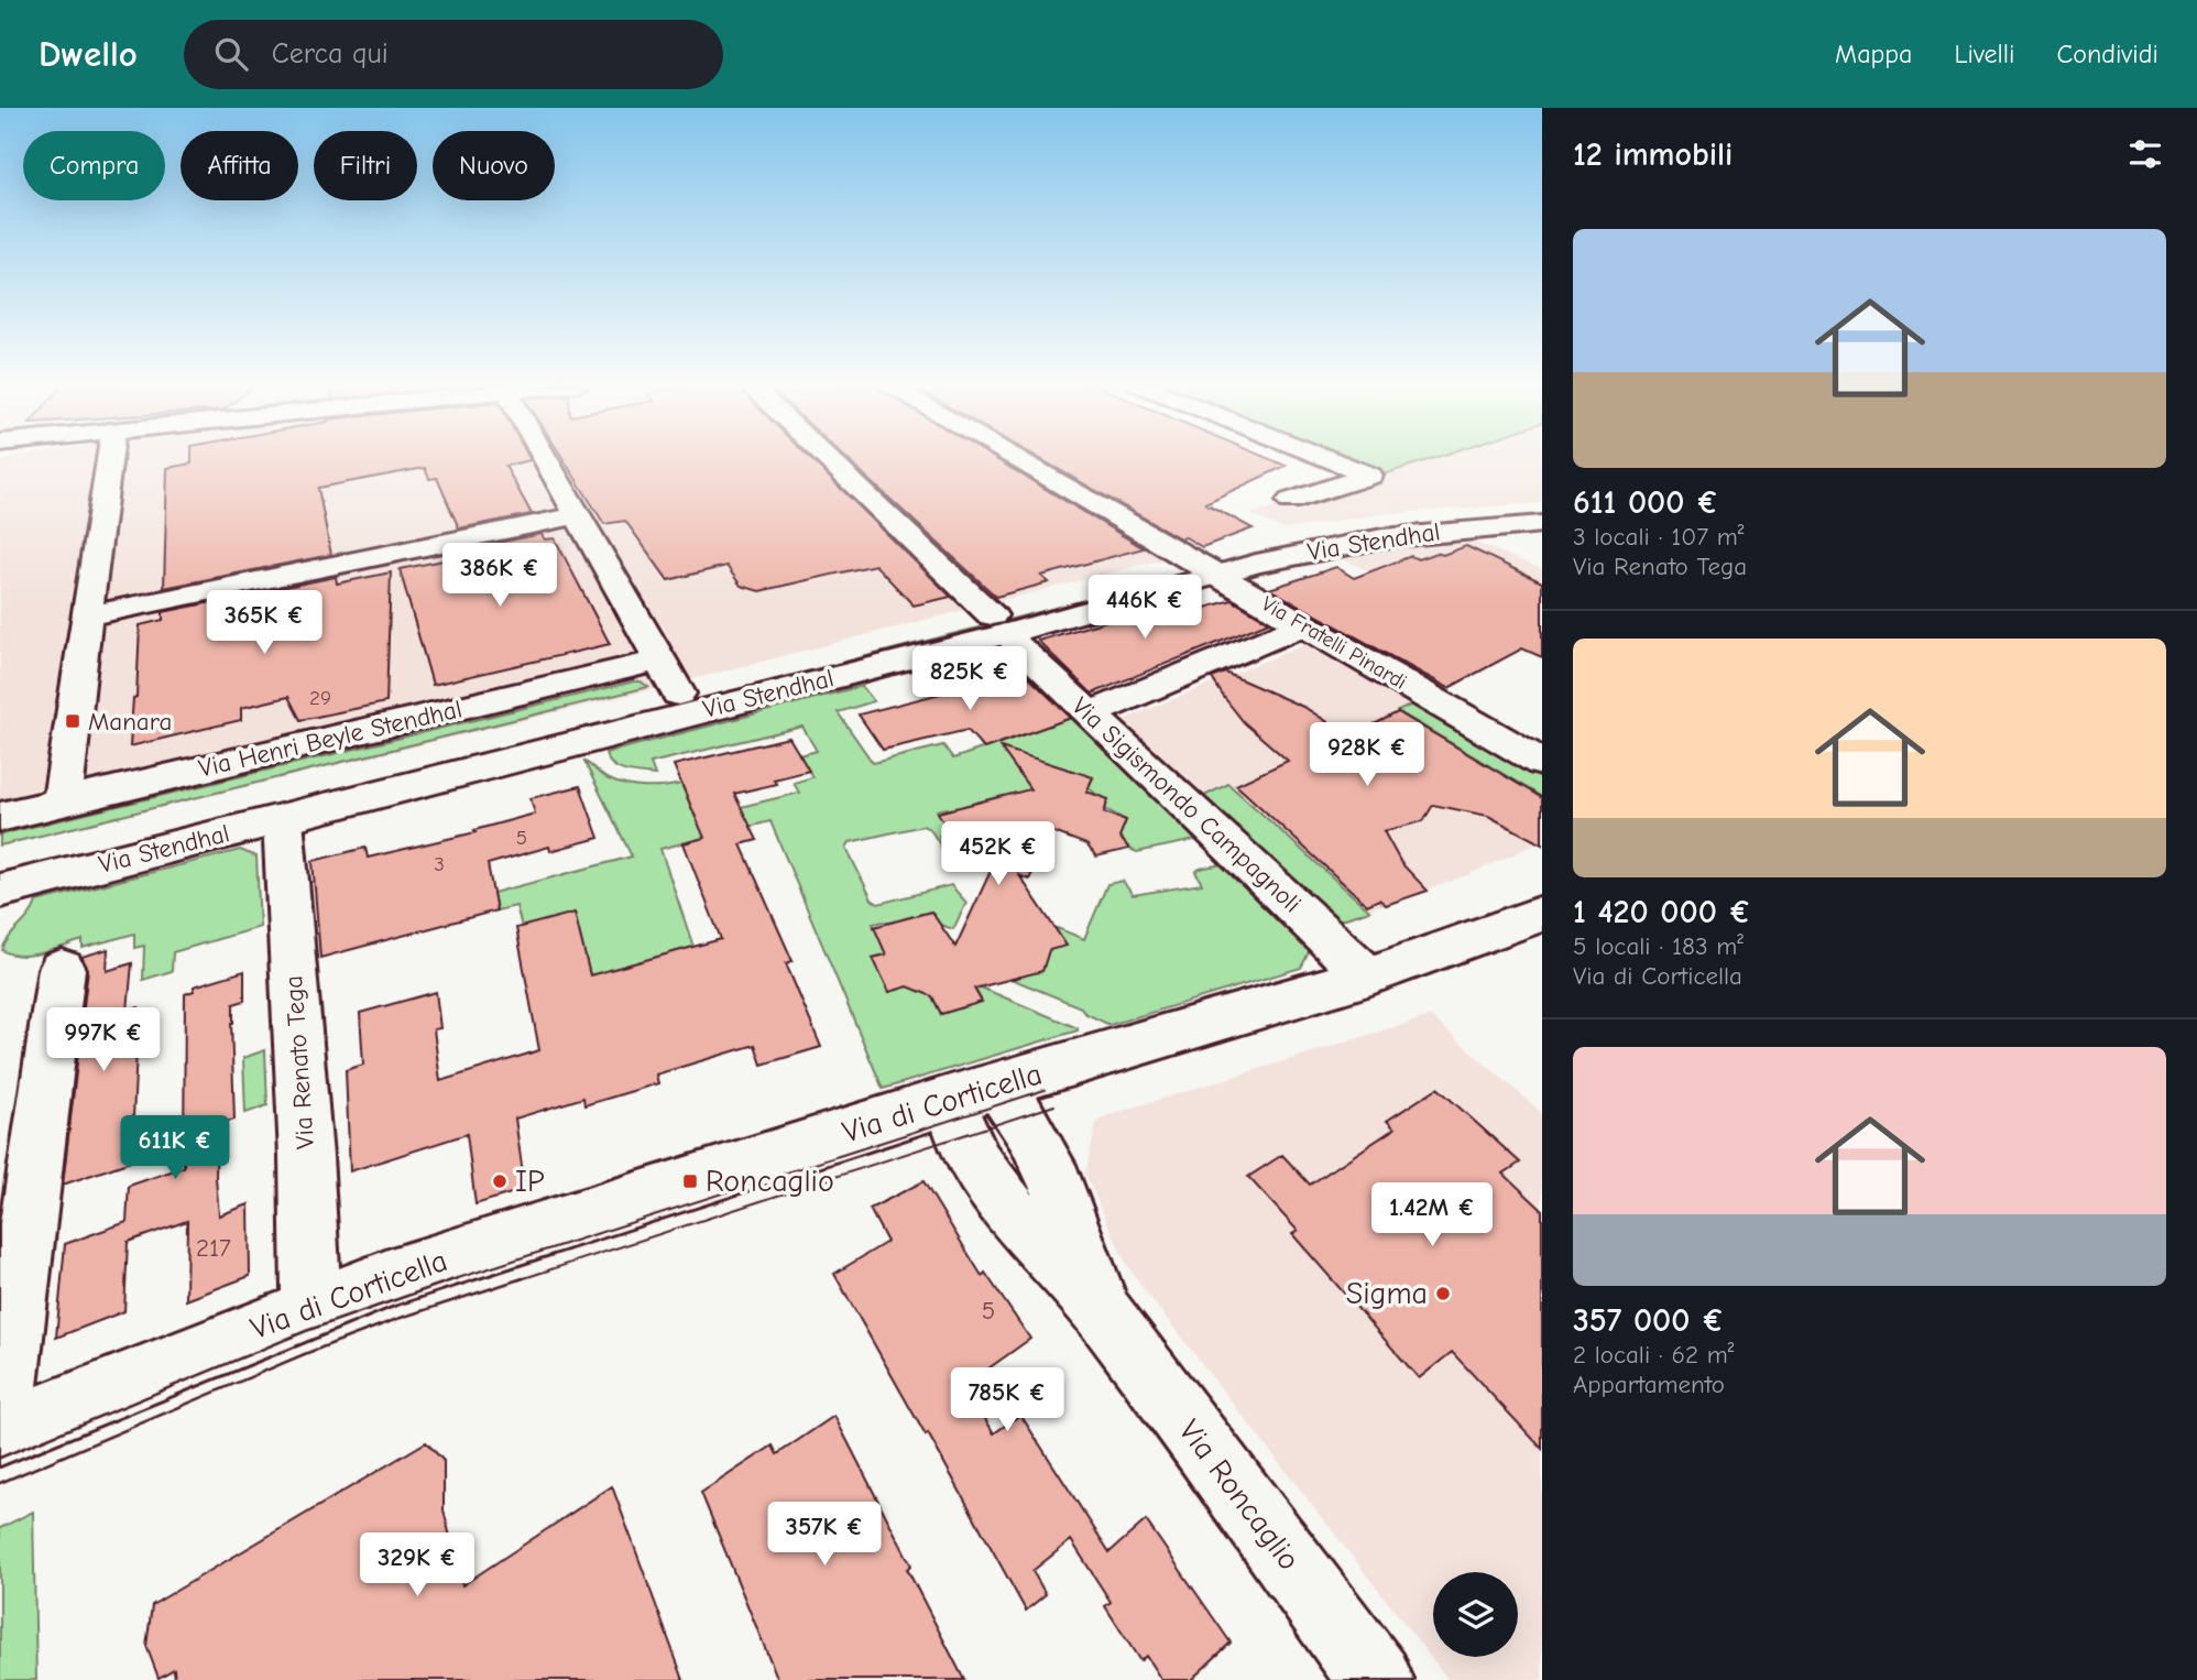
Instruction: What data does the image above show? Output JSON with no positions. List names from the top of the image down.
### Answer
{
  "streets": {
    "street": [
      "Via Stendhal",
      "Via Fratelli Pinardi",
      "Via Henri Beyle Stendhal",
      "Via Sigismondo Campagnoli",
      "Via Renato Tega",
      "Via di Corticella",
      "Via Roncaglio"
    ]
  },
  "crossings": [
    ["Via Stendhal", "Via Fratelli Pinardi"],
    ["Via Stendhal", "Via Sigismondo Campagnoli"],
    ["Via Stendhal", "Via Renato Tega"],
    ["Via Sigismondo Campagnoli", "Via di Corticella"],
    ["Via Renato Tega", "Via di Corticella"],
    ["Via di Corticella", "Via Roncaglio"]
  ],
  "places": {
    "transit": ["Manara", "Roncaglio"],
    "other": ["IP", "Sigma"]
  },
  "house_numbers": [
    "29",
    "5",
    "3",
    "217",
    "5"
  ],
  "page": {
    "header": "Dwello",
    "search": "Cerca qui",
    "nav": ["Mappa", "Livelli", "Condividi"],
    "heading": "12 immobili",
    "chip": [
      "Compra",
      "Affitta",
      "Filtri",
      "Nuovo"
    ],
    "list": [
      {
        "name": "611 000 €",
        "note": "3 locali · 107 m² · Via Renato Tega"
      },
      {
        "name": "1 420 000 €",
        "note": "5 locali · 183 m² · Via di Corticella"
      },
      {
        "name": "357 000 €",
        "note": "2 locali · 62 m² · Appartamento"
      }
    ],
    "price": [
      "386K €",
      "446K €",
      "365K €",
      "825K €",
      "928K €",
      "452K €",
      "997K €",
      "611K €",
      "1.42M €",
      "785K €",
      "357K €",
      "329K €"
    ]
  }
}
